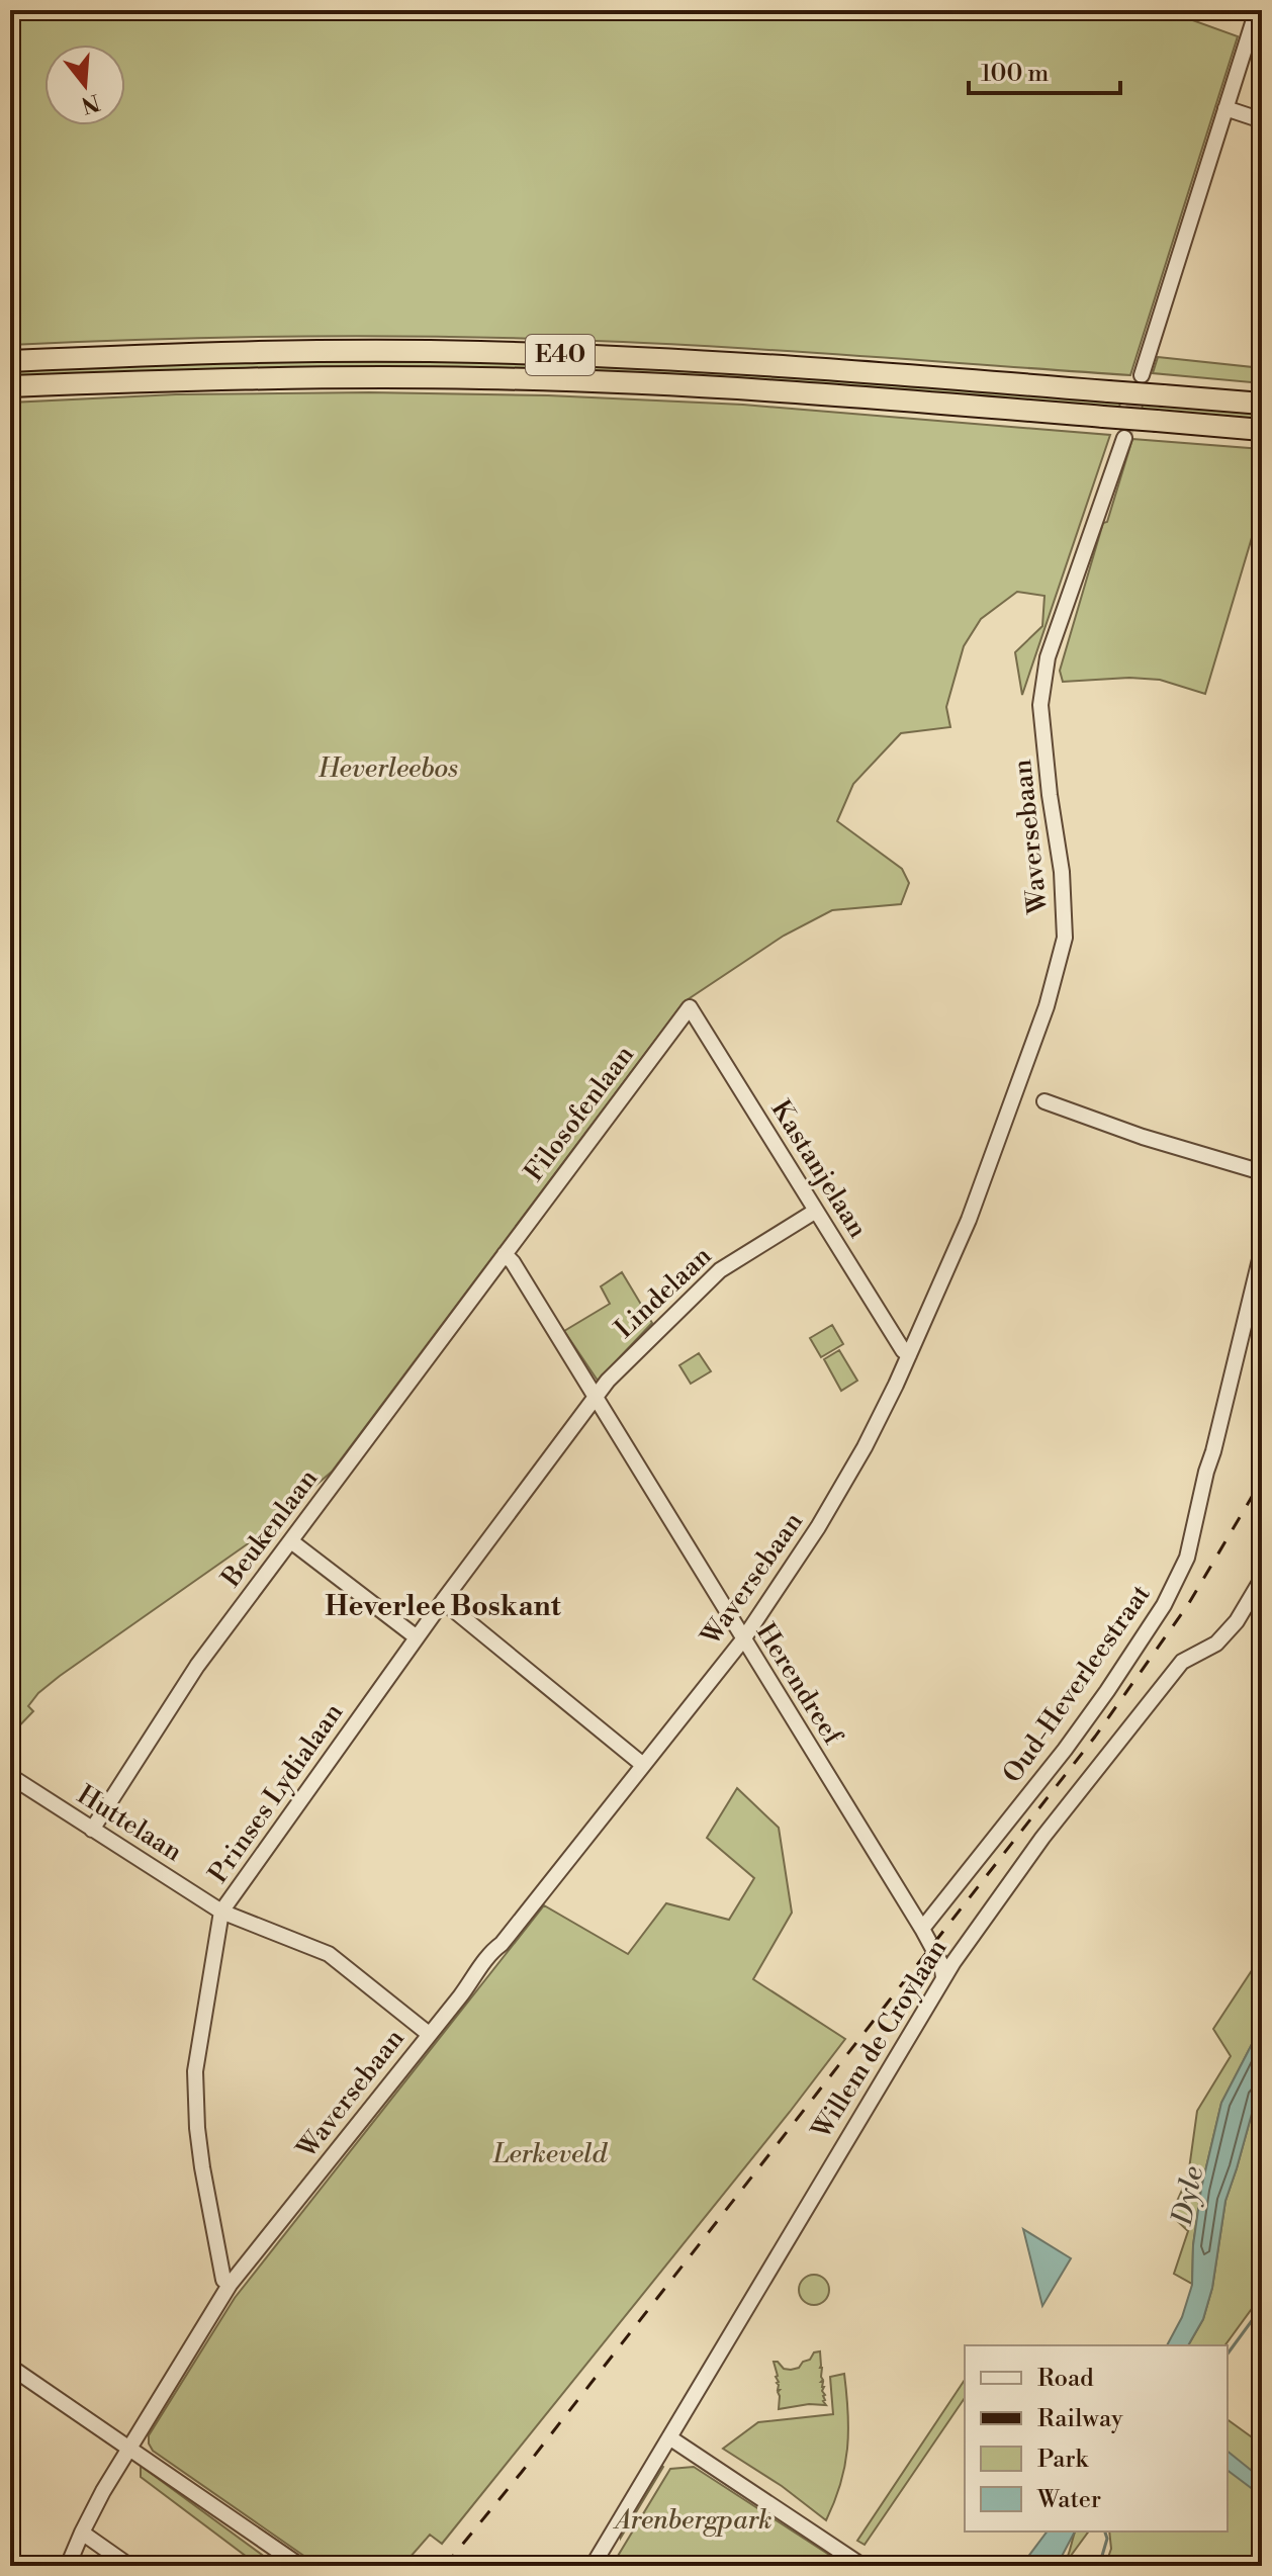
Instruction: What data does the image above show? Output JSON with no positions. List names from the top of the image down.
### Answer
{
  "streets": {
    "highway": ["E40"],
    "street": [
      "Waversebaan",
      "Filosofenlaan",
      "Kastanjelaan",
      "Lindelaan",
      "Beukenlaan",
      "Herendreef",
      "Oud-Heverleestraat",
      "Prinses Lydialaan",
      "Huttelaan",
      "Willem de Croylaan"
    ]
  },
  "crossings": [
    ["Waversebaan", "Kastanjelaan"],
    ["Waversebaan", "Herendreef"],
    ["Waversebaan", "Prinses Lydialaan"],
    ["Waversebaan", "Huttelaan"],
    ["Filosofenlaan", "Kastanjelaan"],
    ["Filosofenlaan", "Beukenlaan"],
    ["Filosofenlaan", "Herendreef"],
    ["Kastanjelaan", "Lindelaan"],
    ["Lindelaan", "Herendreef"],
    ["Lindelaan", "Prinses Lydialaan"],
    ["Beukenlaan", "Herendreef"],
    ["Beukenlaan", "Huttelaan"],
    ["Herendreef", "Oud-Heverleestraat"],
    ["Herendreef", "Prinses Lydialaan"],
    ["Herendreef", "Willem de Croylaan"],
    ["Prinses Lydialaan", "Huttelaan"]
  ],
  "districts": ["Heverlee Boskant"],
  "water": ["Dyle"],
  "parks": ["Heverleebos", "Lerkeveld", "Arenbergpark"],
  "legend": [
    "Road",
    "Railway",
    "Park",
    "Water"
  ],
  "scale_bar": "100 m",
  "north": "bottom"
}
